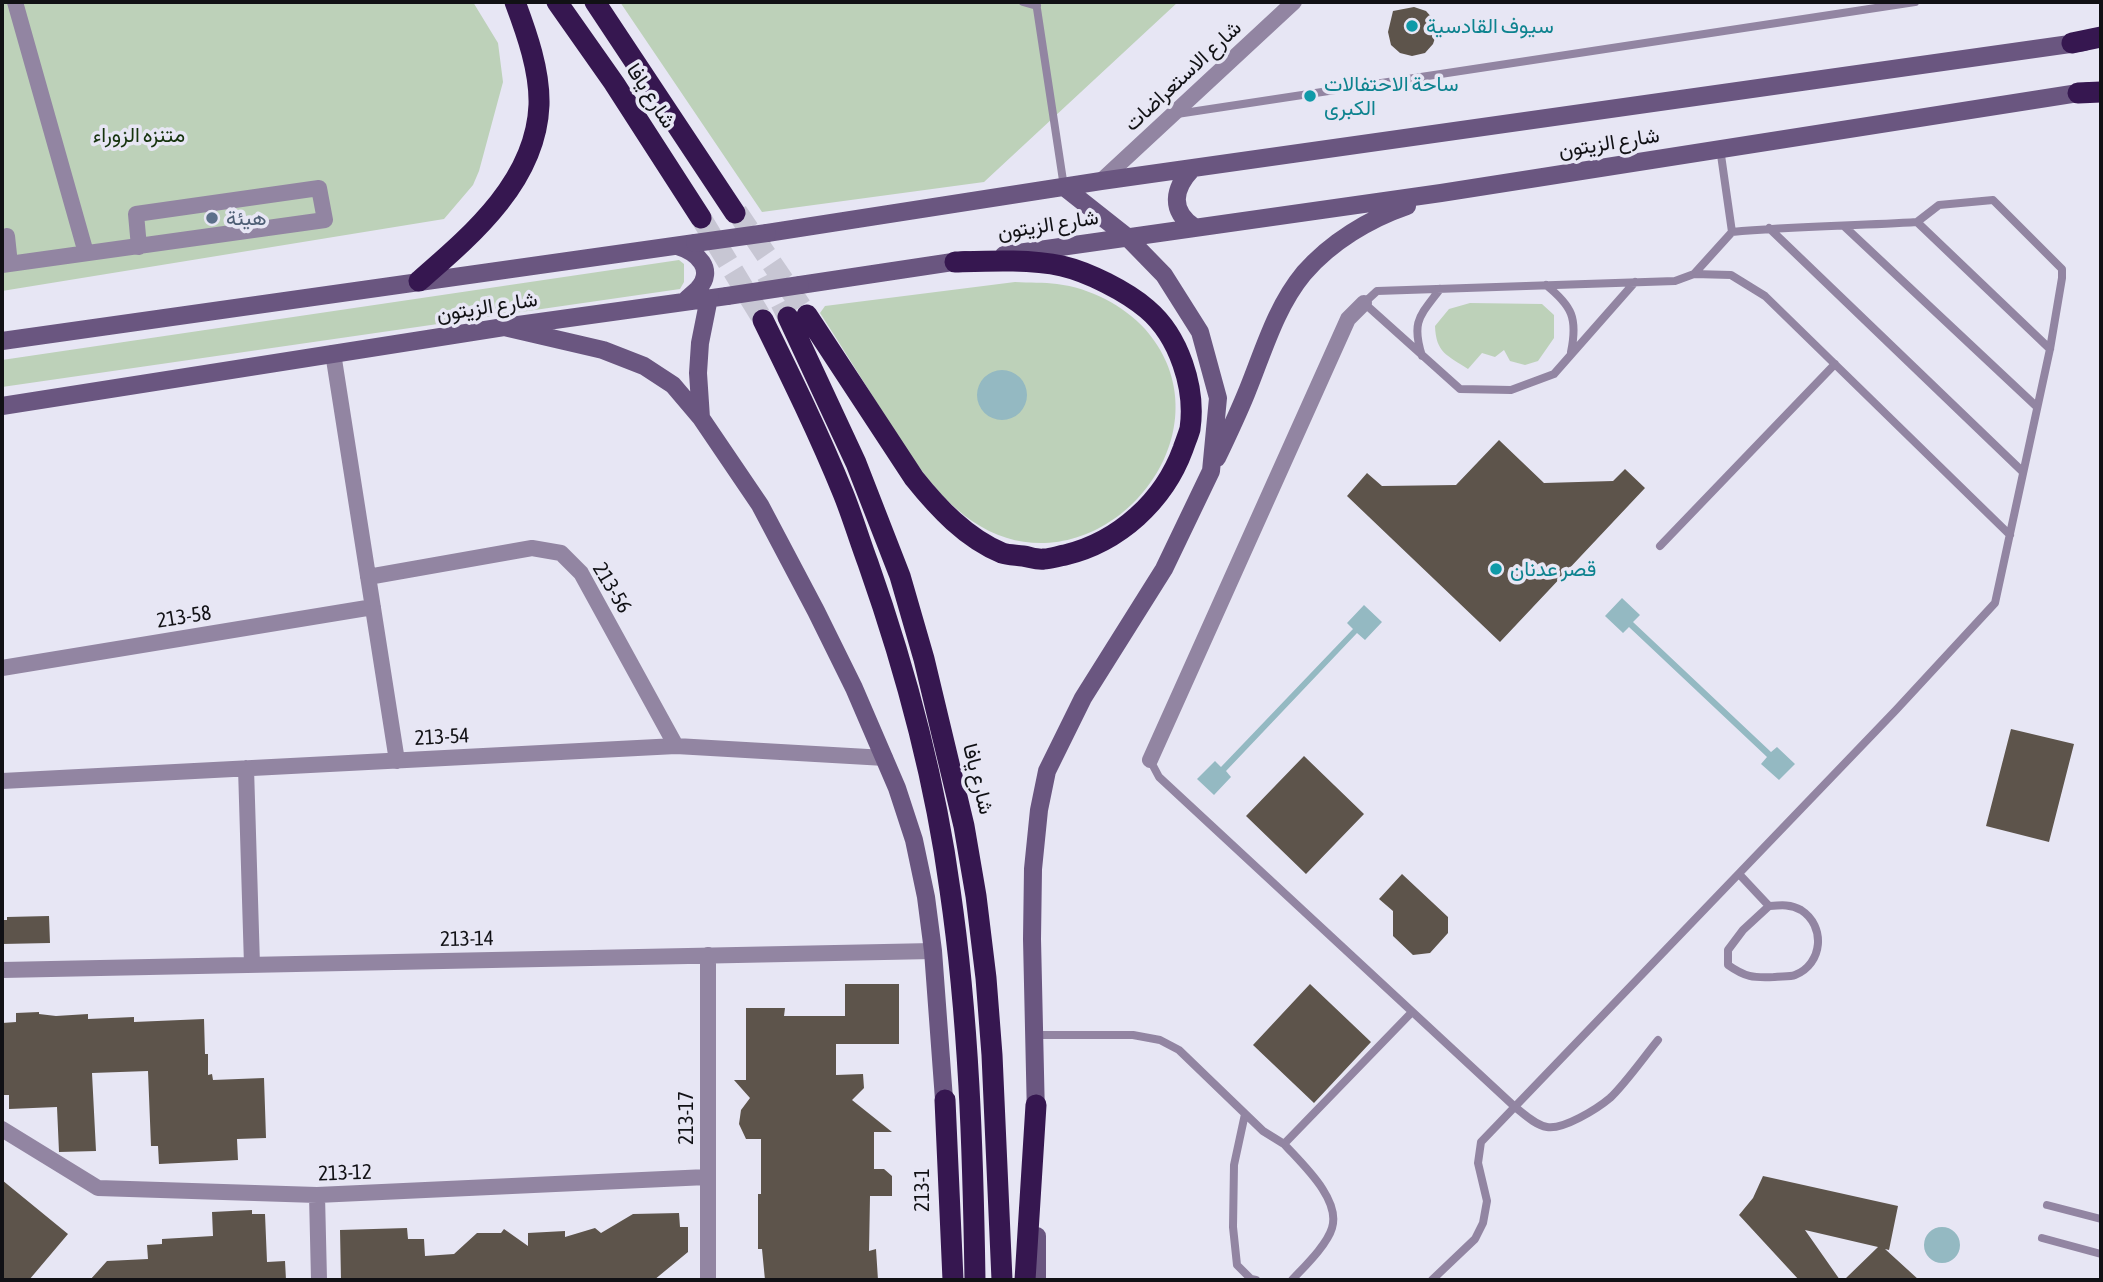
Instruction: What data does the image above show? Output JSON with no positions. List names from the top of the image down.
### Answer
{
  "streets": {
    "highway": ["شارع يافا"],
    "main road": ["شارع الزيتون", "213-1"],
    "street": [
      "شارع الاستعراضات",
      "213-56",
      "213-58",
      "213-54",
      "213-14",
      "213-17",
      "213-12"
    ]
  },
  "crossings": [
    ["شارع الاستعراضات", "شارع الزيتون"],
    ["شارع يافا", "شارع الزيتون"],
    ["شارع الزيتون", "213-1"],
    ["213-56", "213-54"],
    ["213-54", "213-1"],
    ["213-14", "213-17"],
    ["213-14", "213-1"],
    ["213-17", "213-12"]
  ],
  "parks": ["متنزه الزوراء"],
  "places": [
    "سيوف القادسية",
    "ساحة الاحتفالات الكبرى",
    "هيئة",
    "قصر عدنان"
  ]
}
